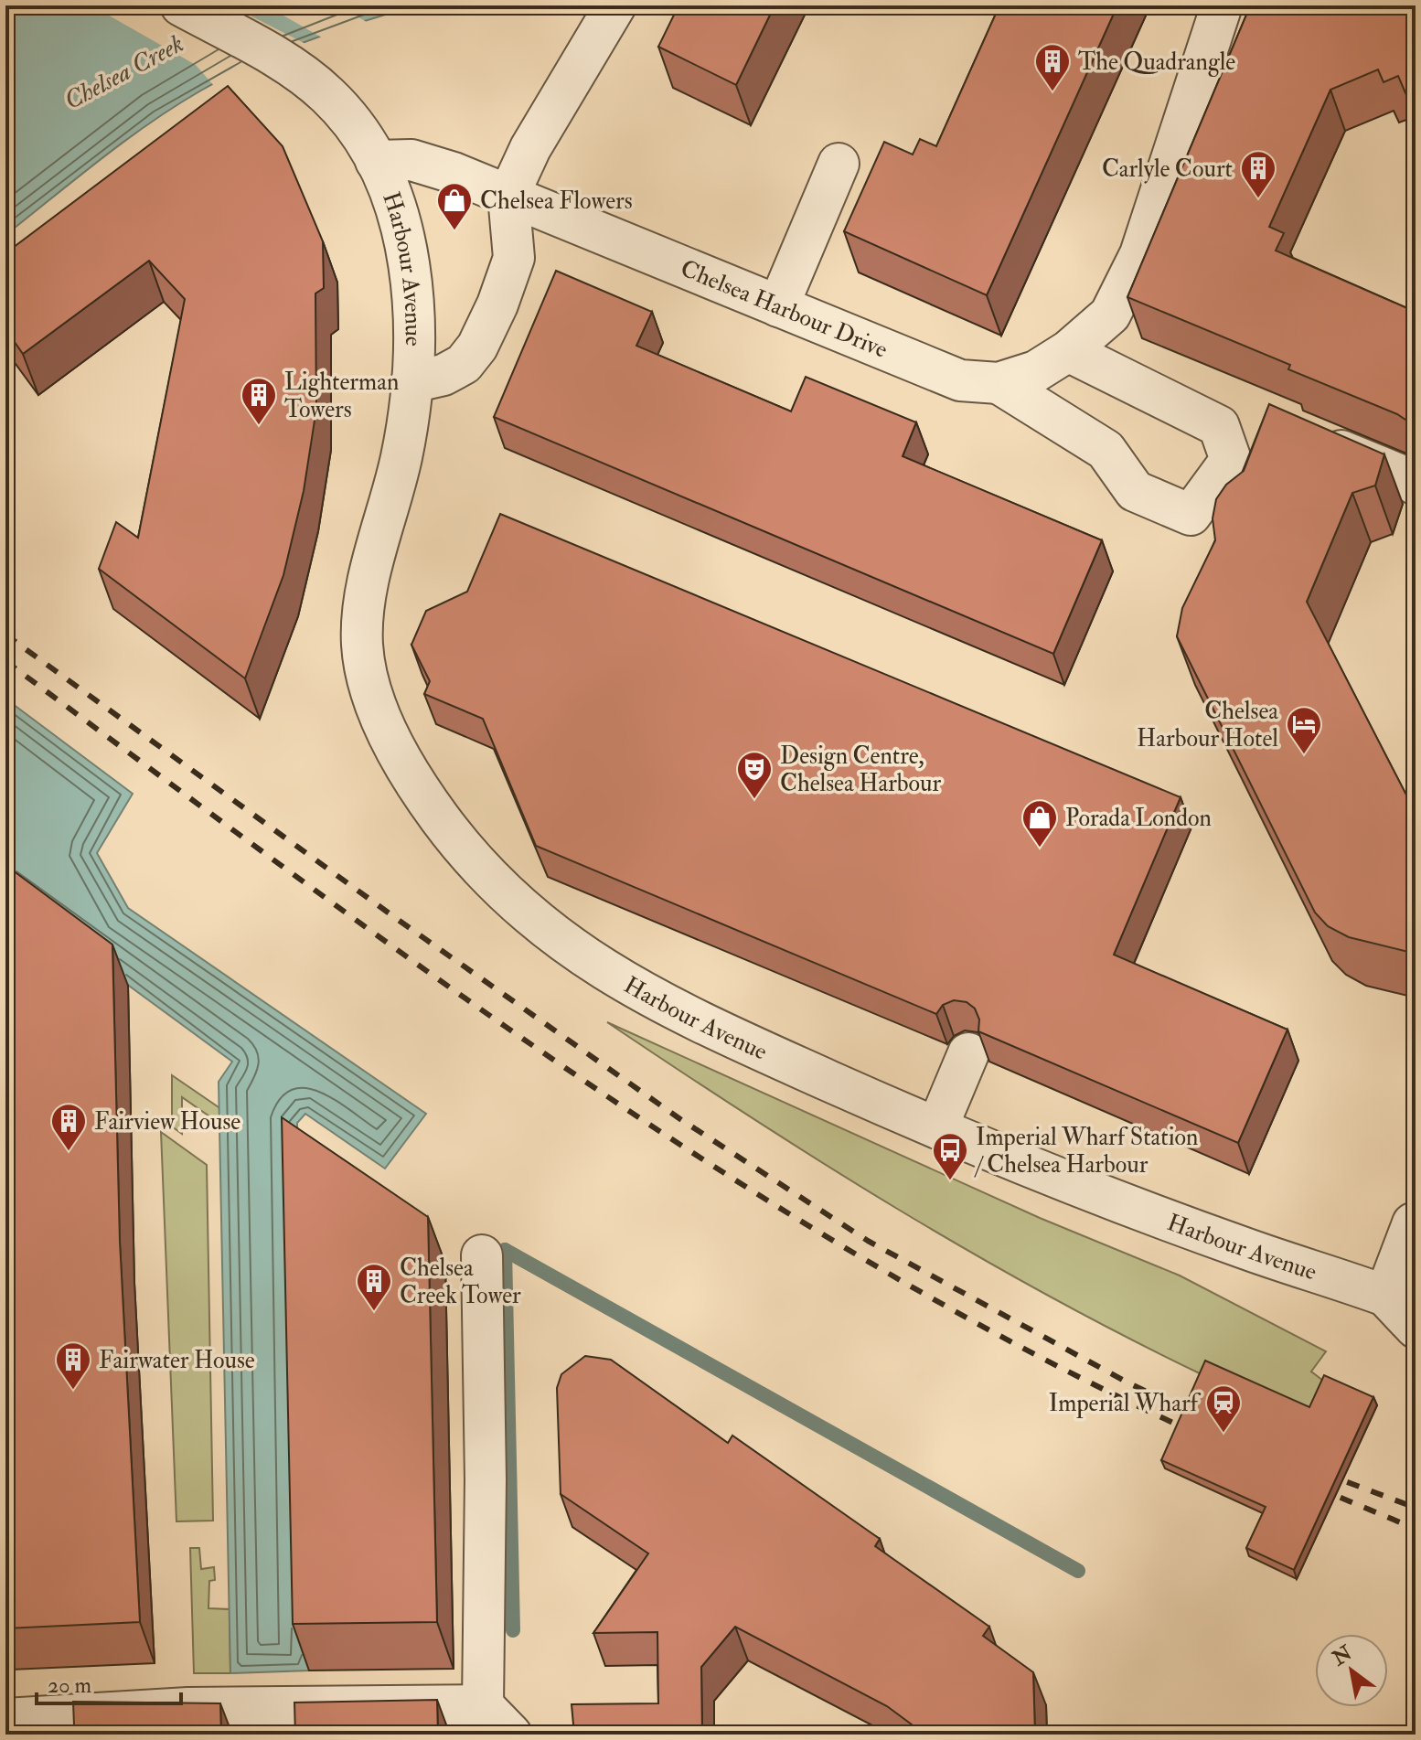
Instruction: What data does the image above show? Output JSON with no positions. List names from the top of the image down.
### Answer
{
  "streets": {
    "street": ["Harbour Avenue", "Chelsea Harbour Drive"]
  },
  "crossings": [
    ["Harbour Avenue", "Chelsea Harbour Drive"]
  ],
  "water": ["Chelsea Creek"],
  "places": {
    "building": [
      "The Quadrangle",
      "Carlyle Court",
      "Lighterman Towers",
      "Fairview House",
      "Chelsea Creek Tower",
      "Fairwater House"
    ],
    "shop": ["Chelsea Flowers", "Porada London"],
    "hotel": ["Chelsea Harbour Hotel"],
    "theatre": ["Design Centre, Chelsea Harbour"],
    "bus stop": ["Imperial Wharf Station / Chelsea Harbour"],
    "station": ["Imperial Wharf"]
  },
  "scale_bar": "20 m",
  "north": "top left"
}
